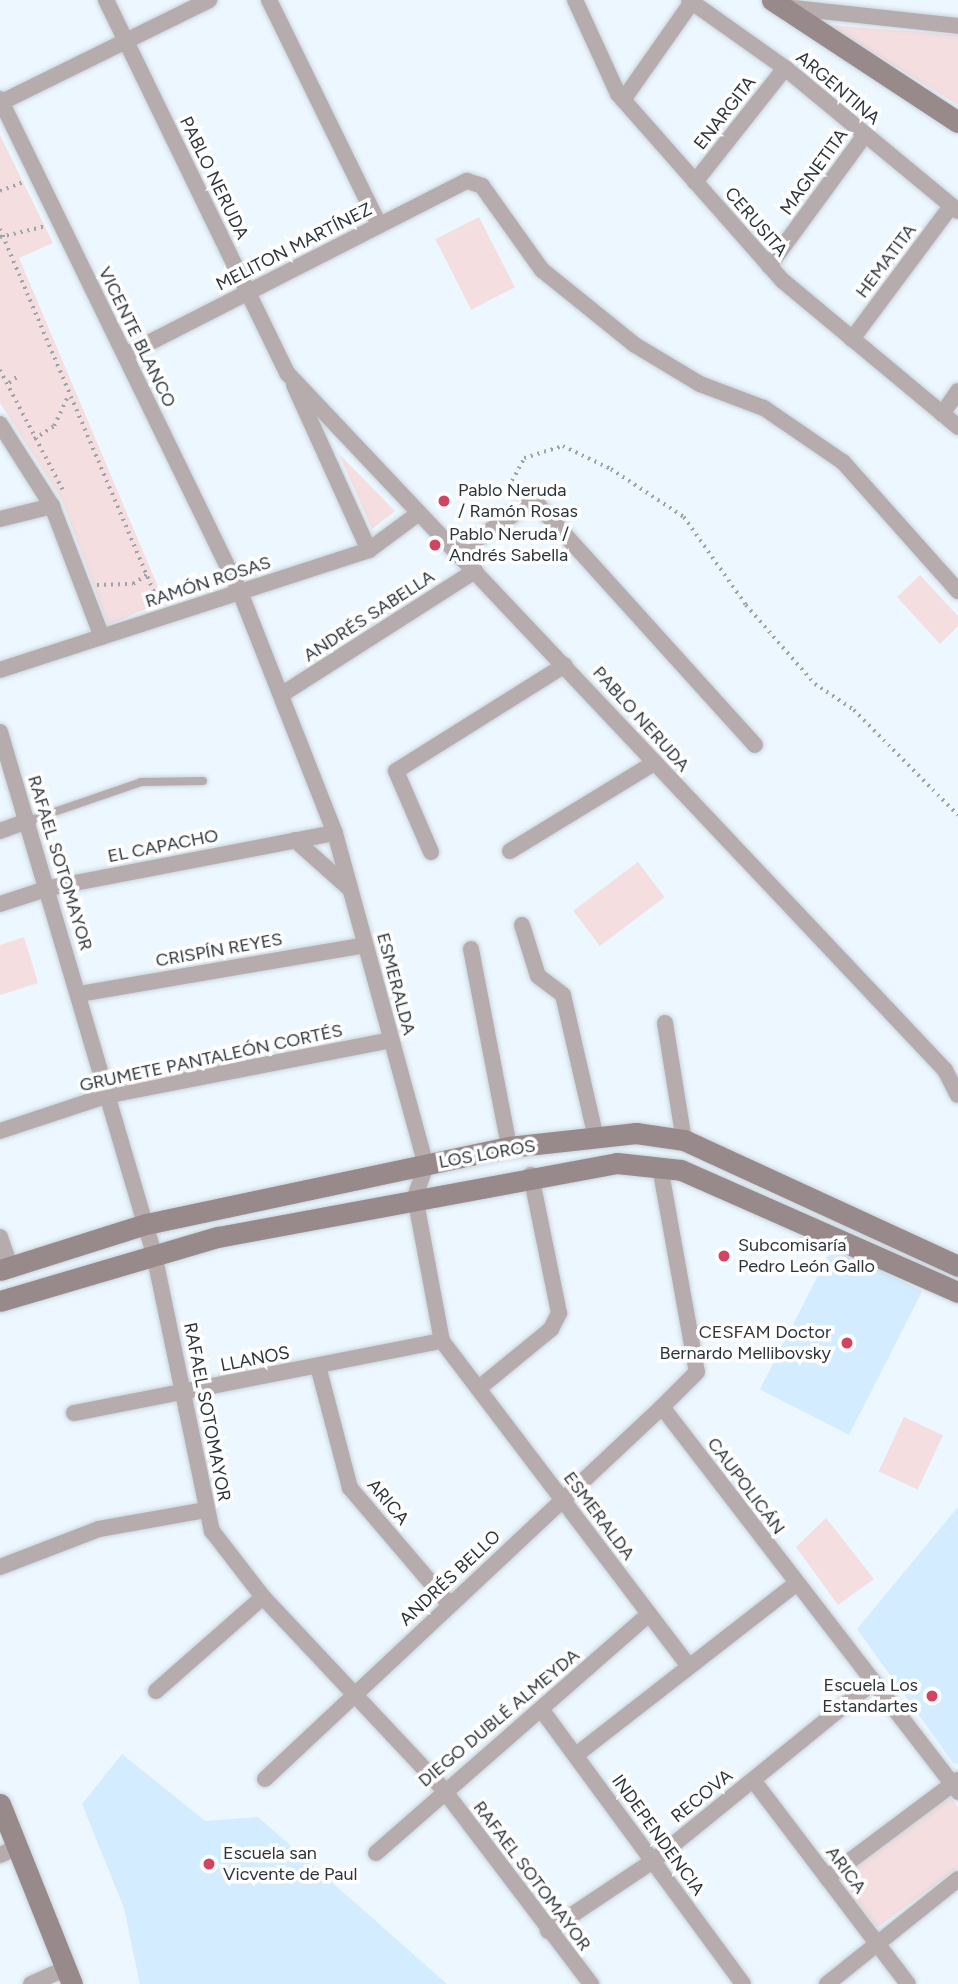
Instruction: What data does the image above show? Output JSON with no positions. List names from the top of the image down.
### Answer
{
  "streets": {
    "main road": ["LOS LOROS"],
    "street": [
      "ARGENTINA",
      "ENARGITA",
      "MAGNETITA",
      "PABLO NERUDA",
      "CERUSITA",
      "MELITON MARTÍNEZ",
      "HEMATITA",
      "VICENTE BLANCO",
      "RAMÓN ROSAS",
      "ANDRÉS SABELLA",
      "EL CAPACHO",
      "RAFAEL SOTOMAYOR",
      "CRISPÍN REYES",
      "ESMERALDA",
      "GRUMETE PANTALEÓN CORTÉS",
      "LLANOS",
      "CAUPOLICÁN",
      "ARICA",
      "ANDRÉS BELLO",
      "DIEGO DUBLÉ ALMEYDA",
      "RECOVA",
      "INDEPENDENCIA"
    ]
  },
  "crossings": [
    ["ARGENTINA", "ENARGITA"],
    ["ARGENTINA", "MAGNETITA"],
    ["ARGENTINA", "HEMATITA"],
    ["ENARGITA", "CERUSITA"],
    ["MAGNETITA", "CERUSITA"],
    ["PABLO NERUDA", "MELITON MARTÍNEZ"],
    ["PABLO NERUDA", "RAMÓN ROSAS"],
    ["PABLO NERUDA", "ANDRÉS SABELLA"],
    ["CERUSITA", "HEMATITA"],
    ["MELITON MARTÍNEZ", "VICENTE BLANCO"],
    ["VICENTE BLANCO", "RAMÓN ROSAS"],
    ["VICENTE BLANCO", "ESMERALDA"],
    ["RAMÓN ROSAS", "ESMERALDA"],
    ["ANDRÉS SABELLA", "ESMERALDA"],
    ["EL CAPACHO", "RAFAEL SOTOMAYOR"],
    ["EL CAPACHO", "ESMERALDA"],
    ["RAFAEL SOTOMAYOR", "CRISPÍN REYES"],
    ["RAFAEL SOTOMAYOR", "GRUMETE PANTALEÓN CORTÉS"],
    ["RAFAEL SOTOMAYOR", "LOS LOROS"],
    ["RAFAEL SOTOMAYOR", "LLANOS"],
    ["RAFAEL SOTOMAYOR", "ANDRÉS BELLO"],
    ["RAFAEL SOTOMAYOR", "DIEGO DUBLÉ ALMEYDA"],
    ["RAFAEL SOTOMAYOR", "RECOVA"],
    ["CRISPÍN REYES", "ESMERALDA"],
    ["ESMERALDA", "GRUMETE PANTALEÓN CORTÉS"],
    ["ESMERALDA", "LOS LOROS"],
    ["ESMERALDA", "LLANOS"],
    ["ESMERALDA", "ANDRÉS BELLO"],
    ["ESMERALDA", "DIEGO DUBLÉ ALMEYDA"],
    ["LLANOS", "ARICA"],
    ["CAUPOLICÁN", "ANDRÉS BELLO"],
    ["CAUPOLICÁN", "RECOVA"],
    ["ARICA", "ANDRÉS BELLO"],
    ["ARICA", "RECOVA"],
    ["DIEGO DUBLÉ ALMEYDA", "INDEPENDENCIA"],
    ["RECOVA", "INDEPENDENCIA"]
  ],
  "places": [
    "Pablo Neruda / Ramón Rosas",
    "Pablo Neruda / Andrés Sabella",
    "Subcomisaría Pedro León Gallo",
    "CESFAM Doctor Bernardo Mellibovsky",
    "Escuela Los Estandartes",
    "Escuela san Vicvente de Paul"
  ]
}
